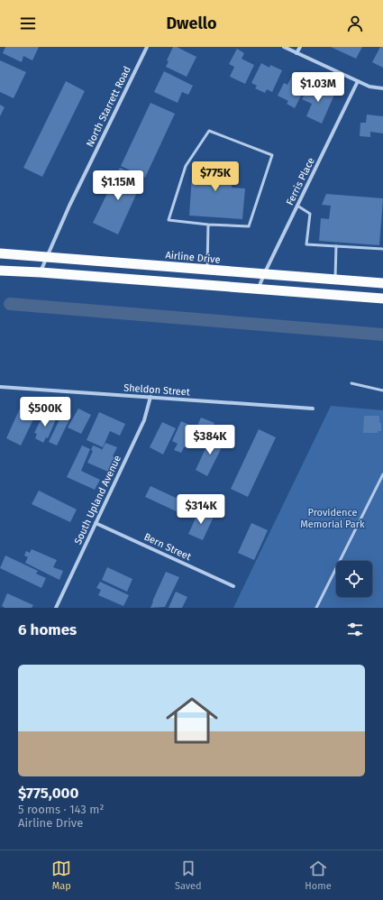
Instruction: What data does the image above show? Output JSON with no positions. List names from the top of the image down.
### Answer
{
  "streets": {
    "highway": ["Airline Drive"],
    "street": [
      "North Starrett Road",
      "Ferris Place",
      "Sheldon Street",
      "South Upland Avenue",
      "Bern Street"
    ]
  },
  "crossings": [
    ["North Starrett Road", "Airline Drive"],
    ["Ferris Place", "Airline Drive"],
    ["Sheldon Street", "South Upland Avenue"],
    ["South Upland Avenue", "Bern Street"]
  ],
  "parks": ["Providence Memorial Park"],
  "page": {
    "header": "Dwello",
    "price": [
      "$1.03M",
      "$775K",
      "$1.15M",
      "$500K",
      "$384K",
      "$314K"
    ],
    "heading": "6 homes",
    "list": [
      {
        "name": "$775,000",
        "note": "5 rooms · 143 m² · Airline Drive"
      }
    ],
    "tabs": ["Map", "Saved", "Home"]
  }
}
